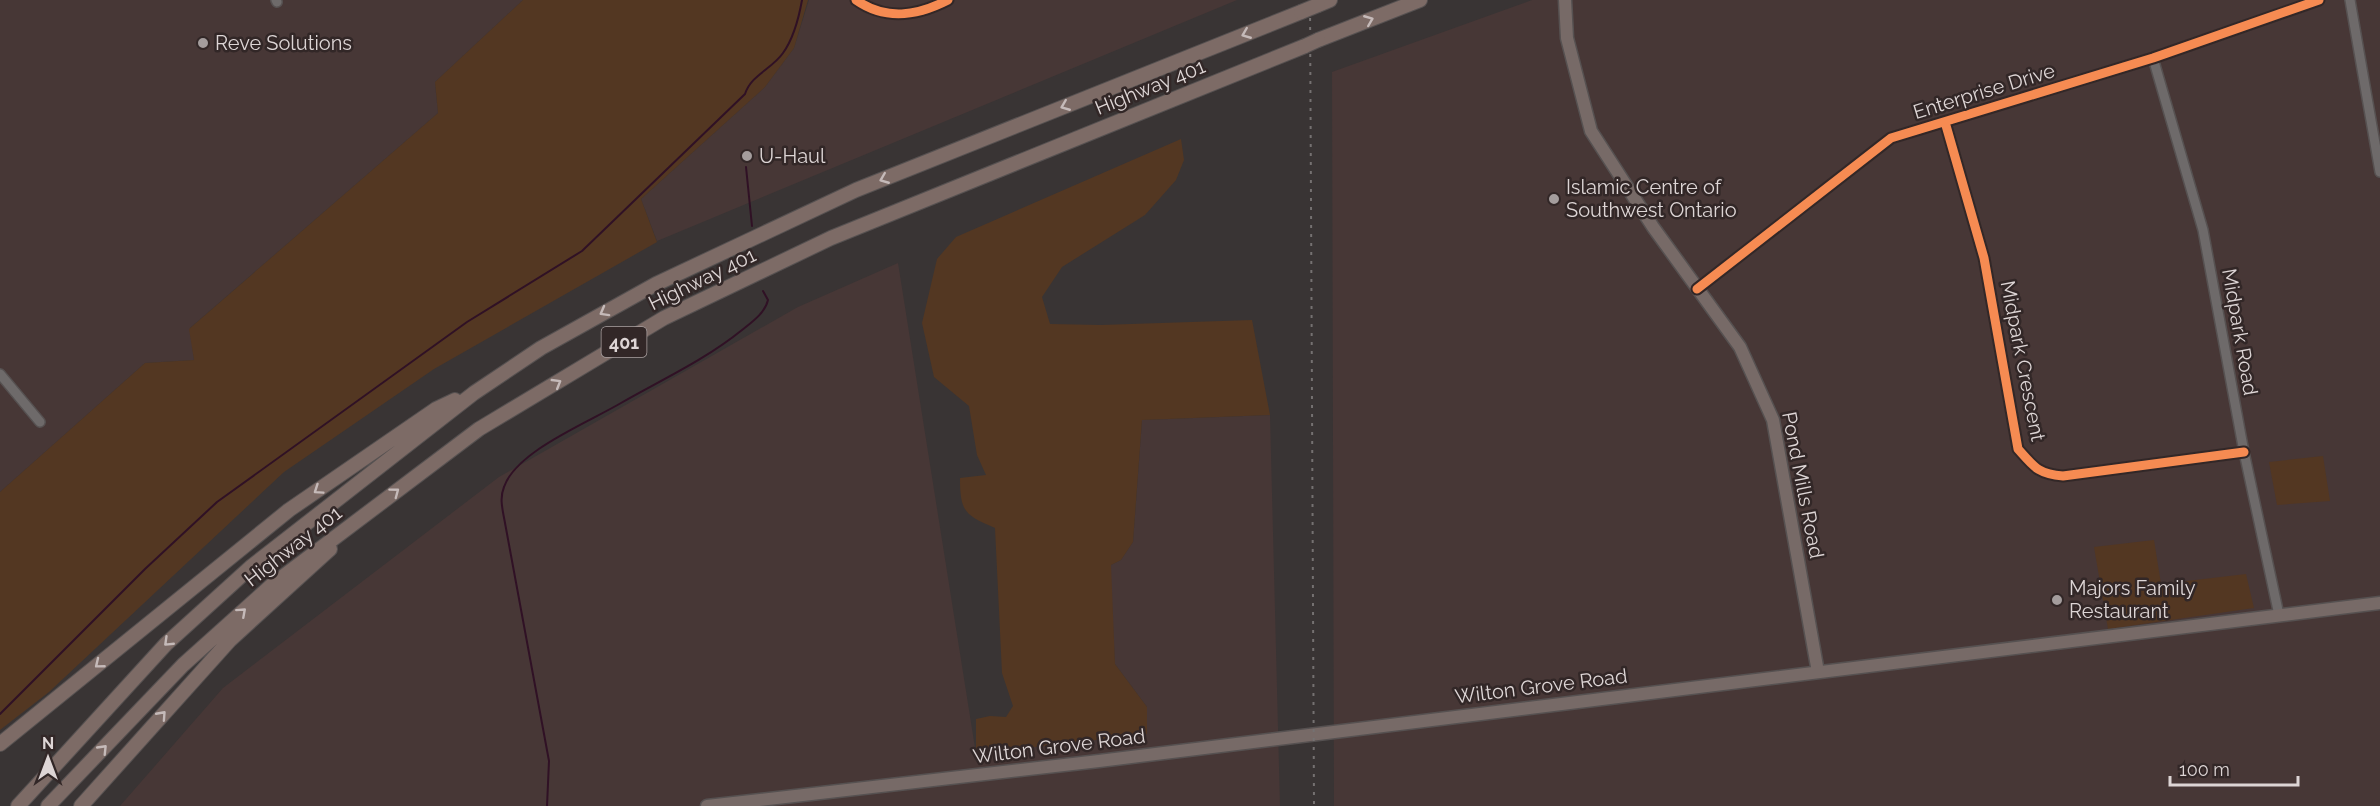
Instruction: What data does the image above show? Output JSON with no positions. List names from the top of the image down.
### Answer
{
  "streets": {
    "highway": ["Highway 401", "401"],
    "main road": ["Pond Mills Road", "Wilton Grove Road"],
    "street": ["Enterprise Drive", "Midpark Road", "Midpark Crescent"]
  },
  "crossings": [
    ["Enterprise Drive", "Midpark Road"],
    ["Enterprise Drive", "Midpark Crescent"],
    ["Enterprise Drive", "Pond Mills Road"],
    ["Midpark Road", "Midpark Crescent"],
    ["Midpark Road", "Wilton Grove Road"],
    ["Pond Mills Road", "Wilton Grove Road"]
  ],
  "places": [
    "Reve Solutions",
    "U-Haul",
    "Islamic Centre of Southwest Ontario",
    "Majors Family Restaurant"
  ],
  "scale_bar": "100 m",
  "north": "top"
}
